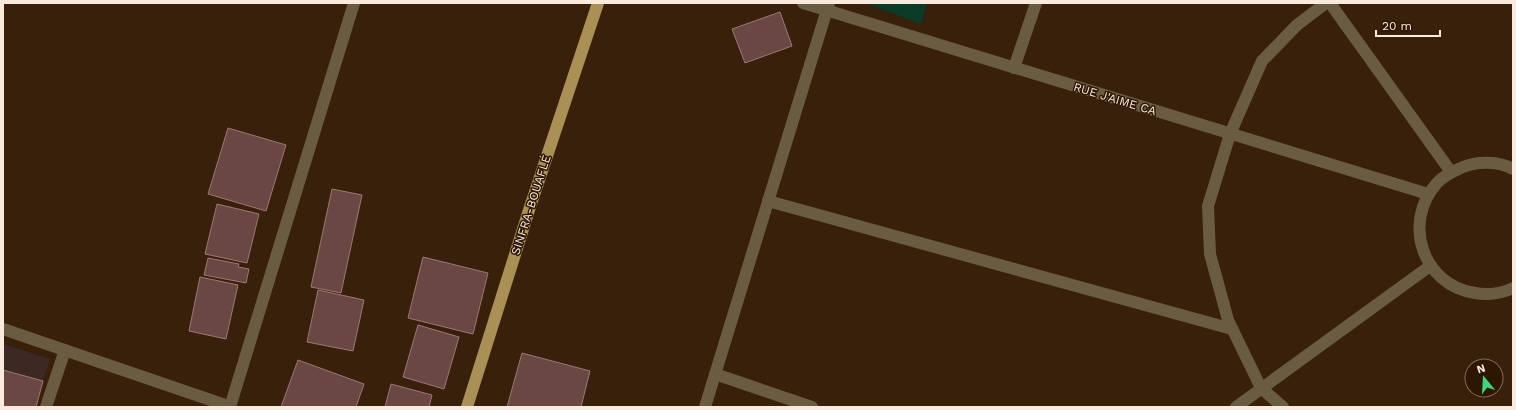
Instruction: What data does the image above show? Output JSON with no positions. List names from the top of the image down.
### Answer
{
  "streets": {
    "main road": ["SINFRA-BOUAFLÉ"],
    "street": ["RUE J'AIME CA"]
  },
  "scale_bar": "20 m",
  "north": "top"
}
